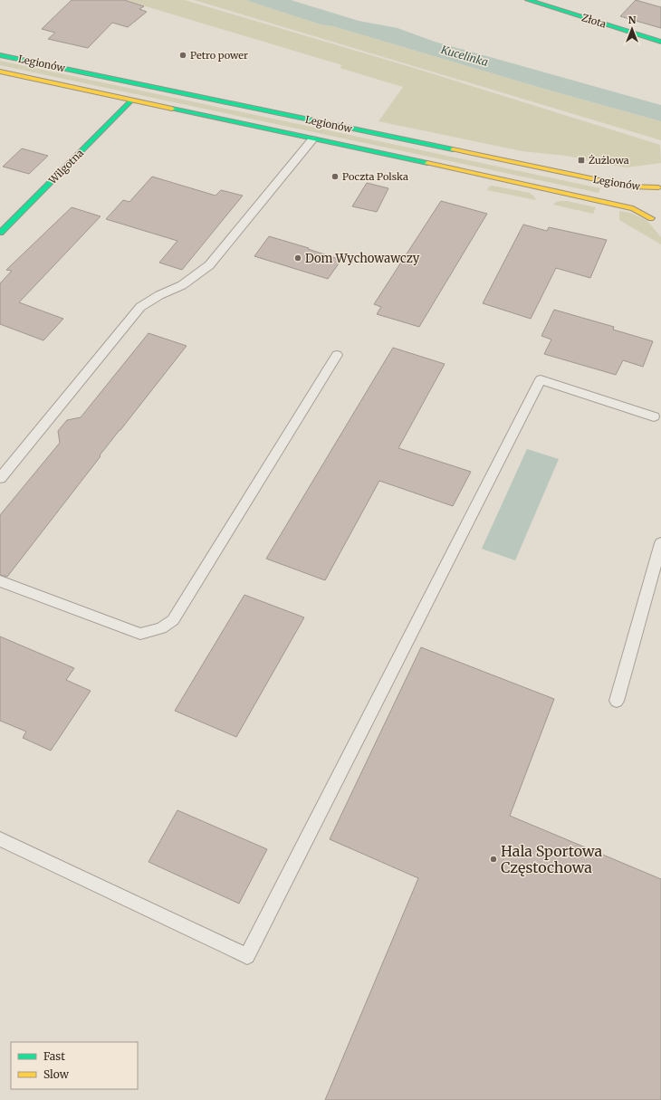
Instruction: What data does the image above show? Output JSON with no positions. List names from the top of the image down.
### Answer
{
  "streets": {
    "street": ["Złota", "Legionów", "Wilgotna"]
  },
  "crossings": [
    ["Legionów", "Wilgotna"]
  ],
  "water": ["Kucelinka"],
  "places": {
    "other": [
      "Petro power",
      "Poczta Polska",
      "Dom Wychowawczy",
      "Hala Sportowa Częstochowa"
    ],
    "transit": ["Żużlowa"]
  },
  "legend": ["Fast", "Slow"],
  "north": "top"
}
